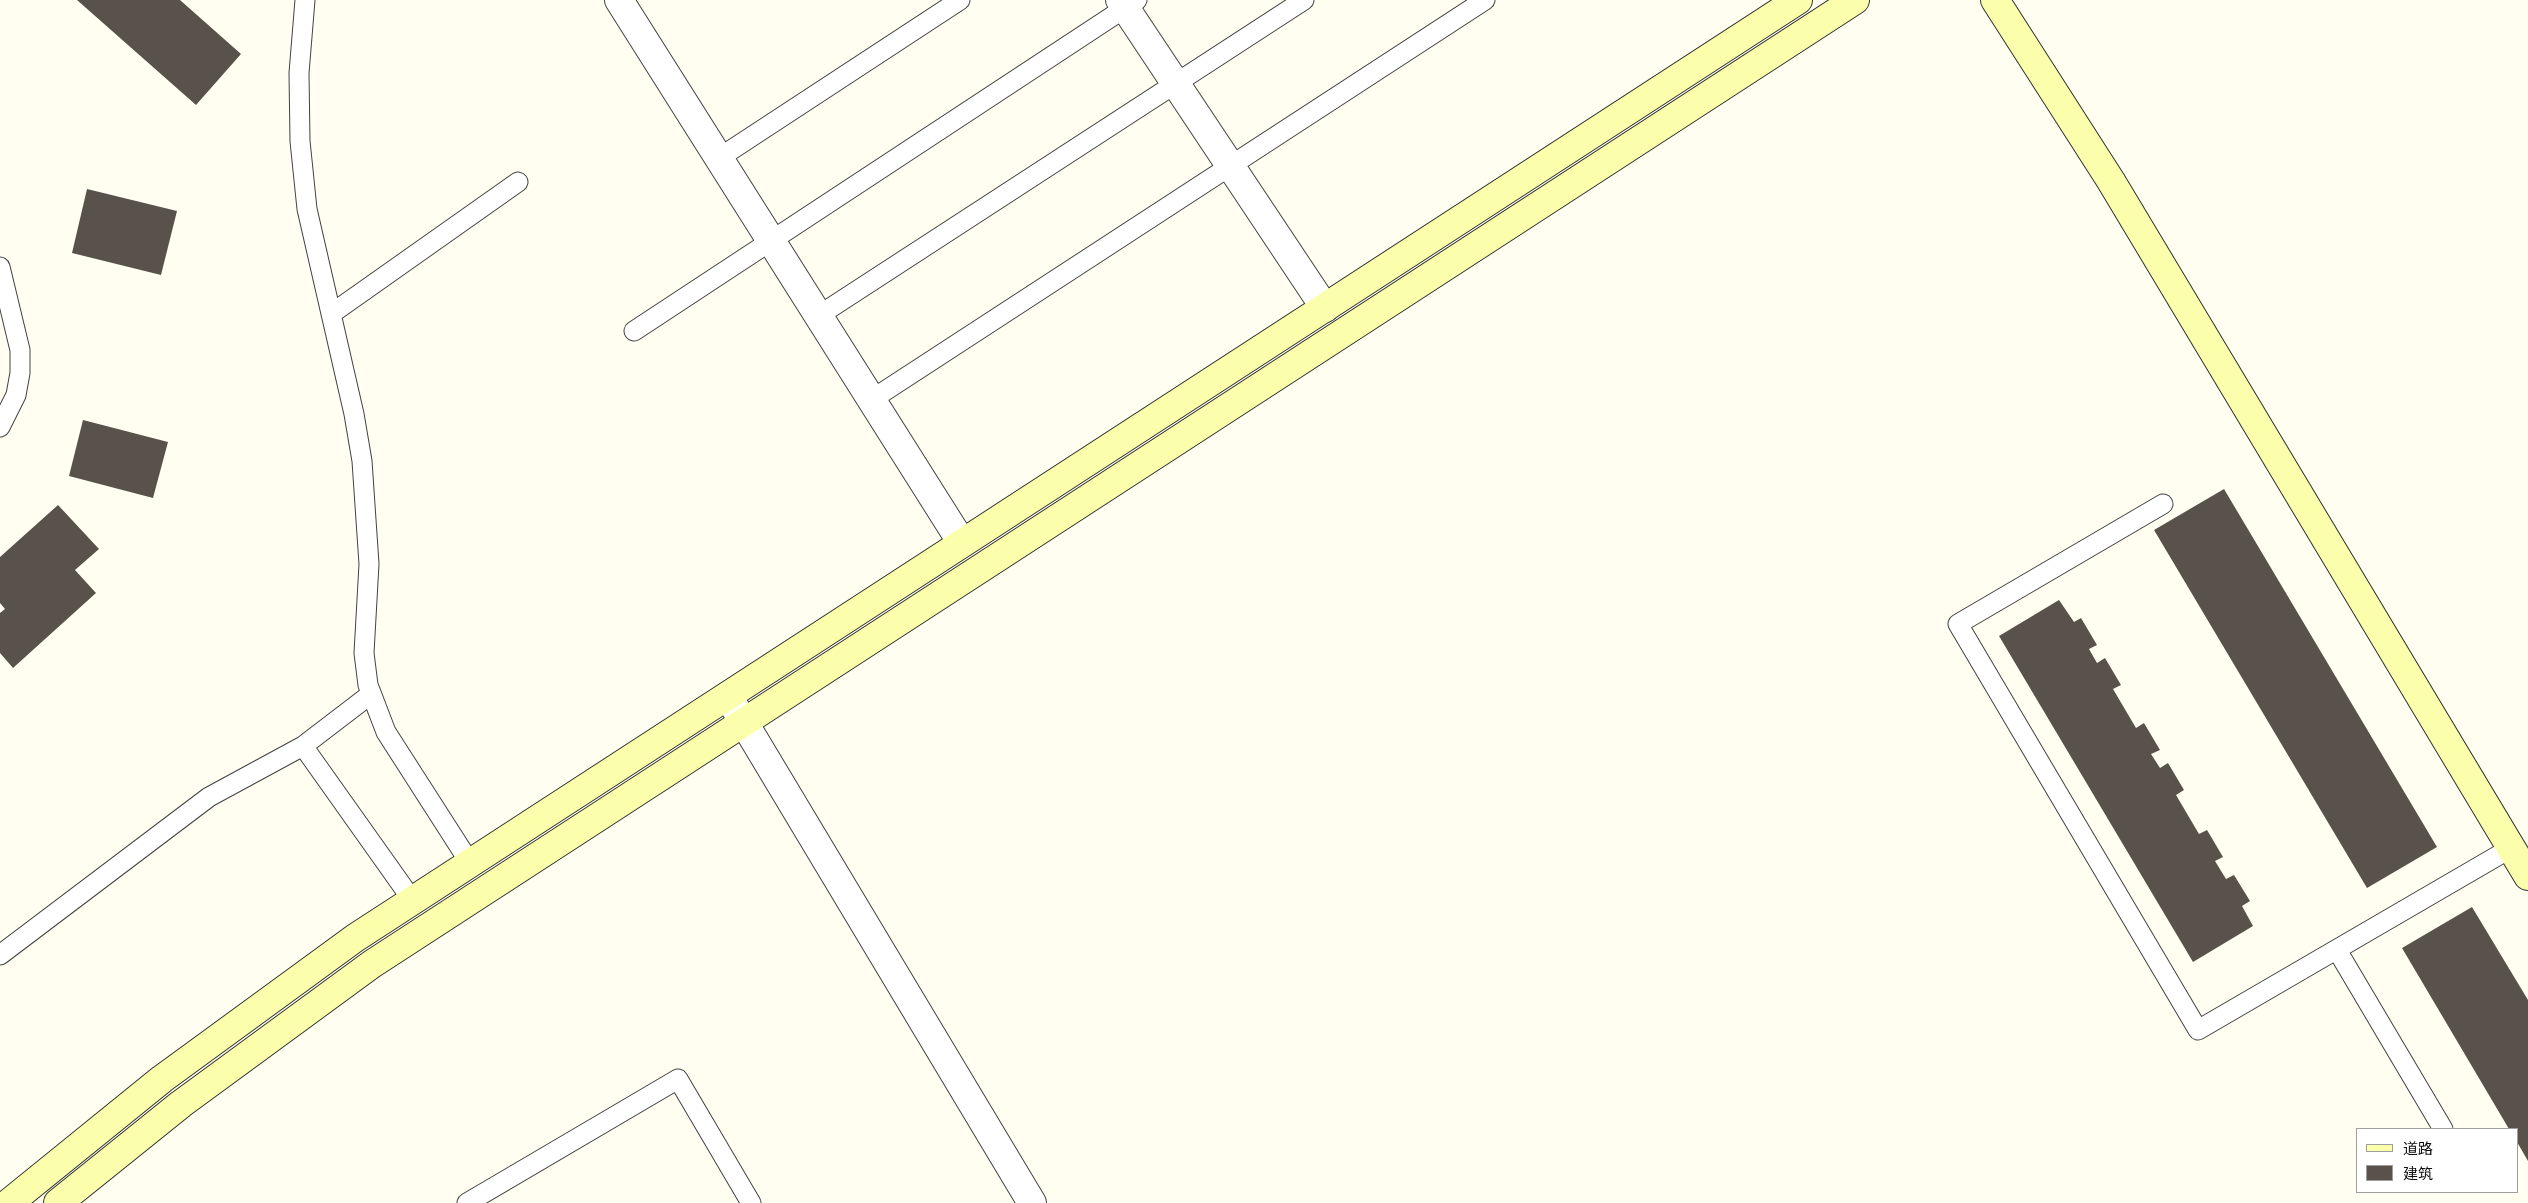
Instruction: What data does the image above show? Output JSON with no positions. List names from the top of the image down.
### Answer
{
  "legend": ["道路", "建筑"]
}
